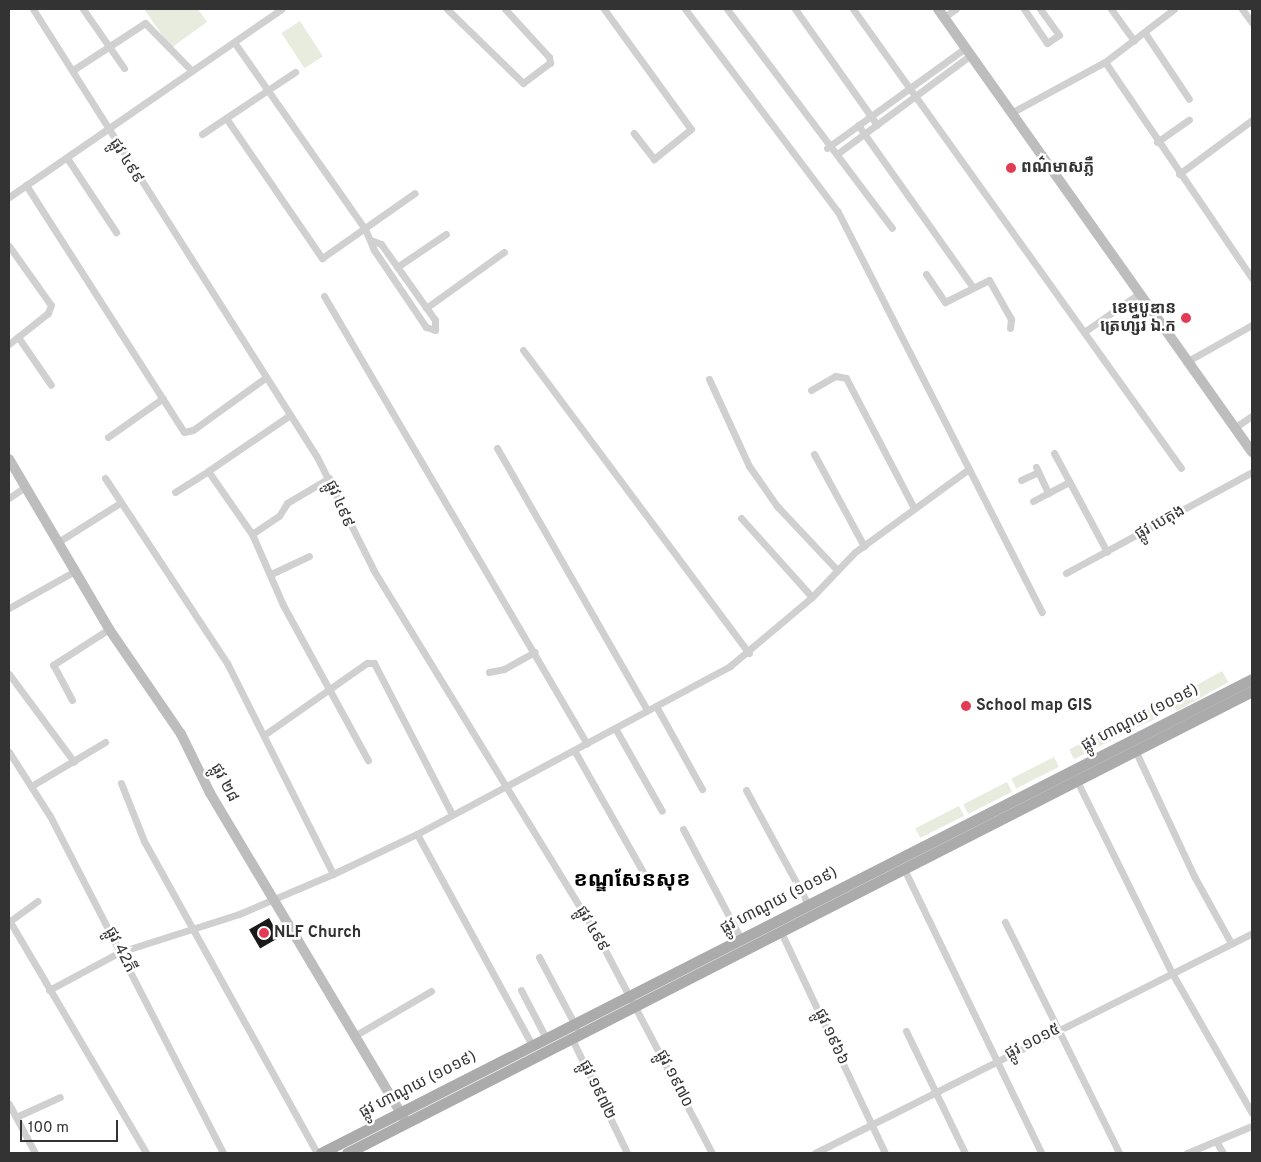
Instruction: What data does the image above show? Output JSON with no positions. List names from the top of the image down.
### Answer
{
  "streets": {
    "main road": ["ផ្លូវ ហាណូយ (១០១៩)"],
    "street": [
      "ផ្លូវ ៤៩៩",
      "ផ្លូវ បេតុង",
      "ផ្លូវ ២៨",
      "ផ្លូវ 42ភី",
      "ផ្លូវ ១៩៦៦",
      "ផ្លូវ ១០១៥",
      "ផ្លូវ ១៩៧០",
      "ផ្លូវ ១៩៧២"
    ]
  },
  "crossings": [
    ["ផ្លូវ ៤៩៩", "ផ្លូវ ហាណូយ (១០១៩)"],
    ["ផ្លូវ ៤៩៩", "ផ្លូវ ១៩៧០"],
    ["ផ្លូវ ហាណូយ (១០១៩)", "ផ្លូវ ២៨"],
    ["ផ្លូវ ហាណូយ (១០១៩)", "ផ្លូវ ១៩៦៦"],
    ["ផ្លូវ ហាណូយ (១០១៩)", "ផ្លូវ ១៩៧០"],
    ["ផ្លូវ ហាណូយ (១០១៩)", "ផ្លូវ ១៩៧២"],
    ["ផ្លូវ ១៩៦៦", "ផ្លូវ ១០១៥"]
  ],
  "districts": ["ខណ្ឌសែនសុខ"],
  "places": [
    "ពណ៌មាសភ្លឺ",
    "ខេមបូឌាន ត្រេហ្សឺរ ឯ.ក",
    "School map GIS",
    "NLF Church"
  ],
  "scale_bar": "100 m"
}
